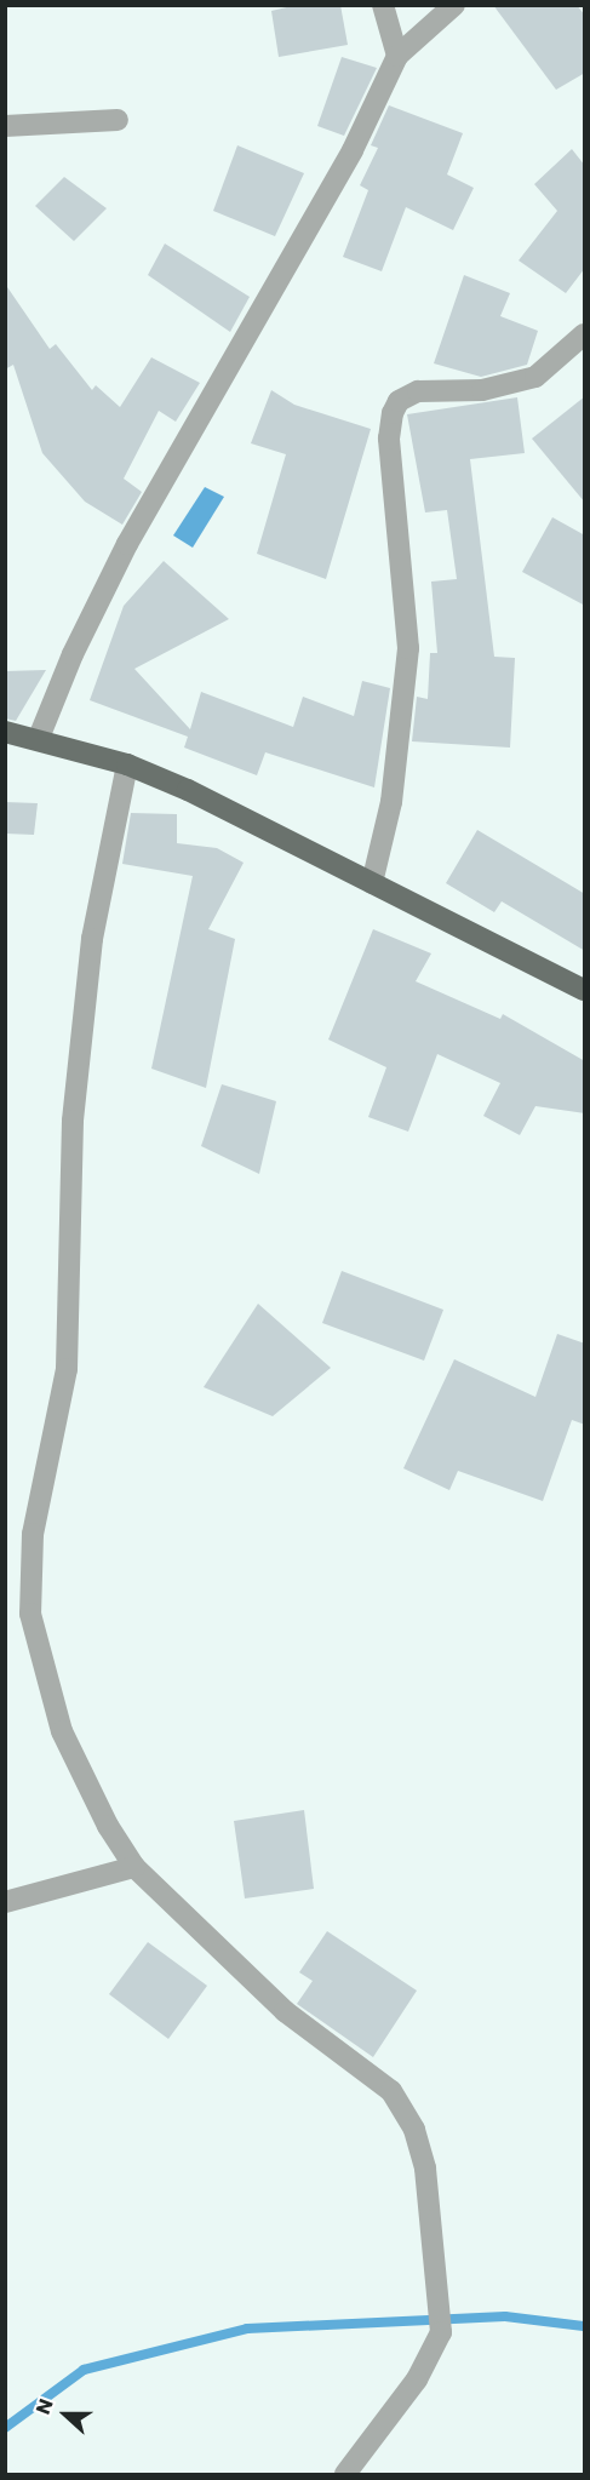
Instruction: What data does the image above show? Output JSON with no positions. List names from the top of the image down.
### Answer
{
  "north": "left"
}
